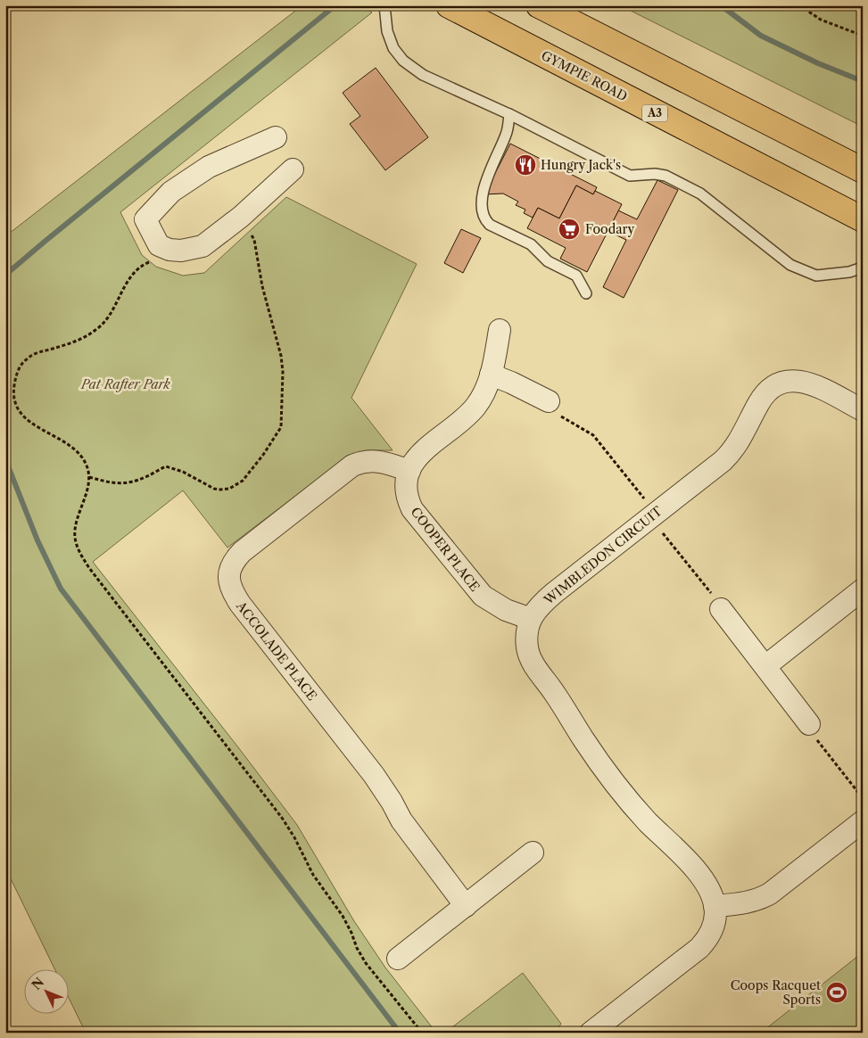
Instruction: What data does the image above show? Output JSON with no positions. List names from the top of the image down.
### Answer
{
  "streets": {
    "highway": ["GYMPIE ROAD", "A3"],
    "street": ["COOPER PLACE", "WIMBLEDON CIRCUIT", "ACCOLADE PLACE"]
  },
  "crossings": [
    ["COOPER PLACE", "WIMBLEDON CIRCUIT"],
    ["COOPER PLACE", "ACCOLADE PLACE"]
  ],
  "parks": ["Pat Rafter Park"],
  "places": {
    "restaurant": ["Hungry Jack's"],
    "supermarket": ["Foodary"],
    "sports": ["Coops Racquet Sports"]
  },
  "north": "top left"
}
